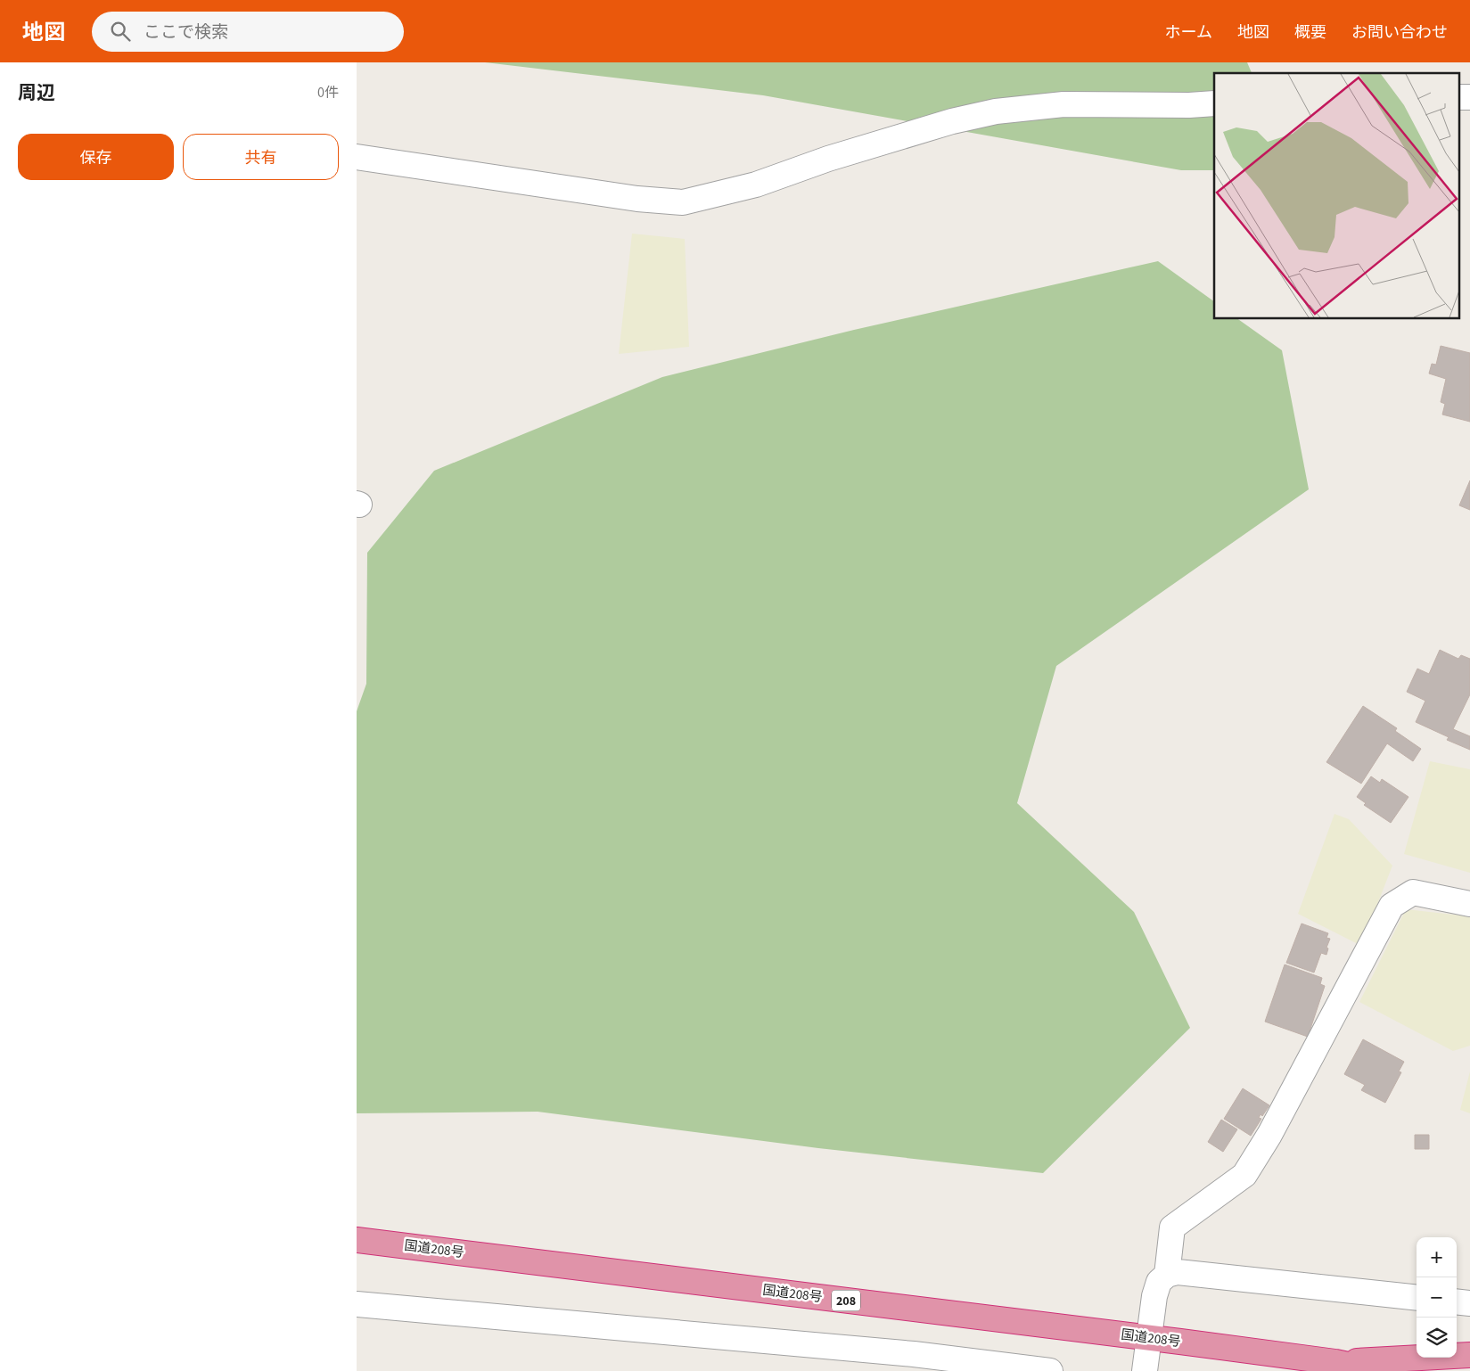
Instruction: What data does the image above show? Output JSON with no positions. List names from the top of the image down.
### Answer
{
  "streets": {
    "highway": ["国道208号", "208"]
  },
  "page": {
    "header": "地図",
    "search": "ここで検索",
    "nav": [
      "ホーム",
      "地図",
      "概要",
      "お問い合わせ"
    ],
    "heading": ["周辺", "0件"],
    "buttons": ["保存", "共有"],
    "map_buttons": ["+", "−"]
  }
}
